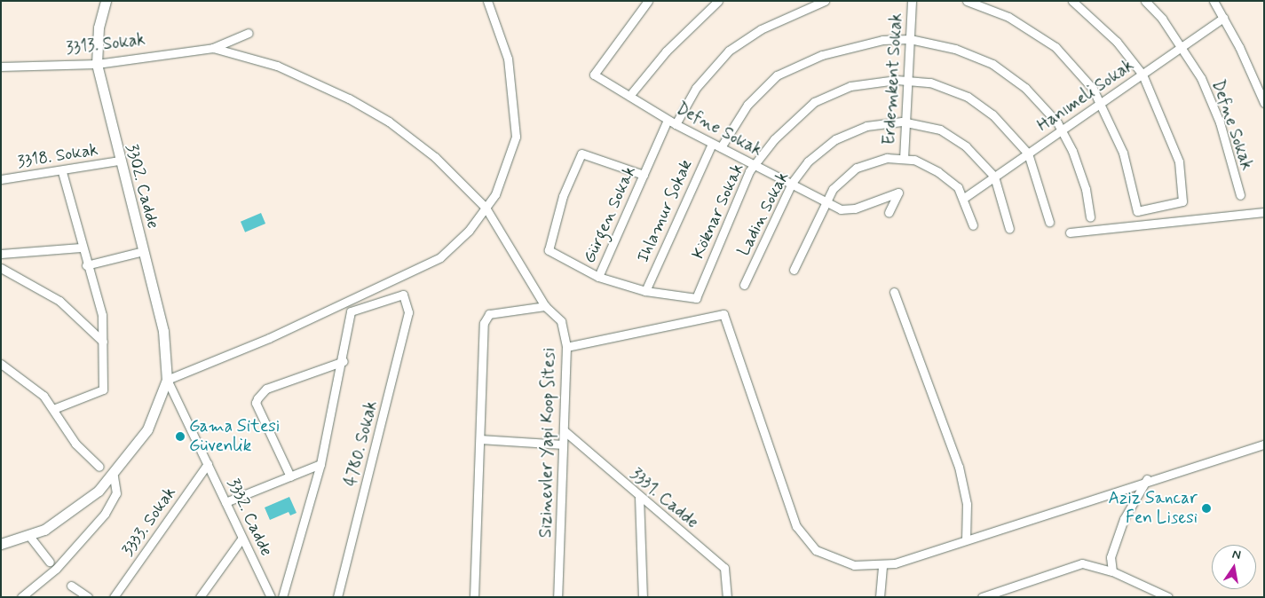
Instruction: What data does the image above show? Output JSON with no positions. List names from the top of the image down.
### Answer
{
  "streets": {
    "street": [
      "3313. Sokak",
      "Erdemkent Sokak",
      "Hanımeli Sokak",
      "Defne Sokak",
      "3318. Sokak",
      "3302. Cadde",
      "Ihlamur Sokak",
      "Köknar Sokak",
      "Ladin Sokak",
      "Gürgen Sokak",
      "Sizinevler Yapi Koop Sitesi",
      "4780. Sokak",
      "3331. Cadde",
      "3332. Cadde",
      "3333. Sokak"
    ]
  },
  "crossings": [
    ["3313. Sokak", "3302. Cadde"],
    ["3313. Sokak", "Sizinevler Yapi Koop Sitesi"],
    ["Erdemkent Sokak", "Köknar Sokak"],
    ["Erdemkent Sokak", "Ladin Sokak"],
    ["Hanımeli Sokak", "Defne Sokak"],
    ["Hanımeli Sokak", "Köknar Sokak"],
    ["Hanımeli Sokak", "Ladin Sokak"],
    ["Defne Sokak", "Ihlamur Sokak"],
    ["Defne Sokak", "Köknar Sokak"],
    ["Defne Sokak", "Ladin Sokak"],
    ["Defne Sokak", "Gürgen Sokak"],
    ["3318. Sokak", "3302. Cadde"],
    ["3302. Cadde", "3332. Cadde"],
    ["Ihlamur Sokak", "Köknar Sokak"],
    ["Ihlamur Sokak", "Gürgen Sokak"],
    ["Köknar Sokak", "Gürgen Sokak"],
    ["Sizinevler Yapi Koop Sitesi", "3331. Cadde"],
    ["3332. Cadde", "3333. Sokak"]
  ],
  "places": ["Gama Sitesi Güvenlik", "Aziz Sancar Fen Lisesi"],
  "north": "top"
}
